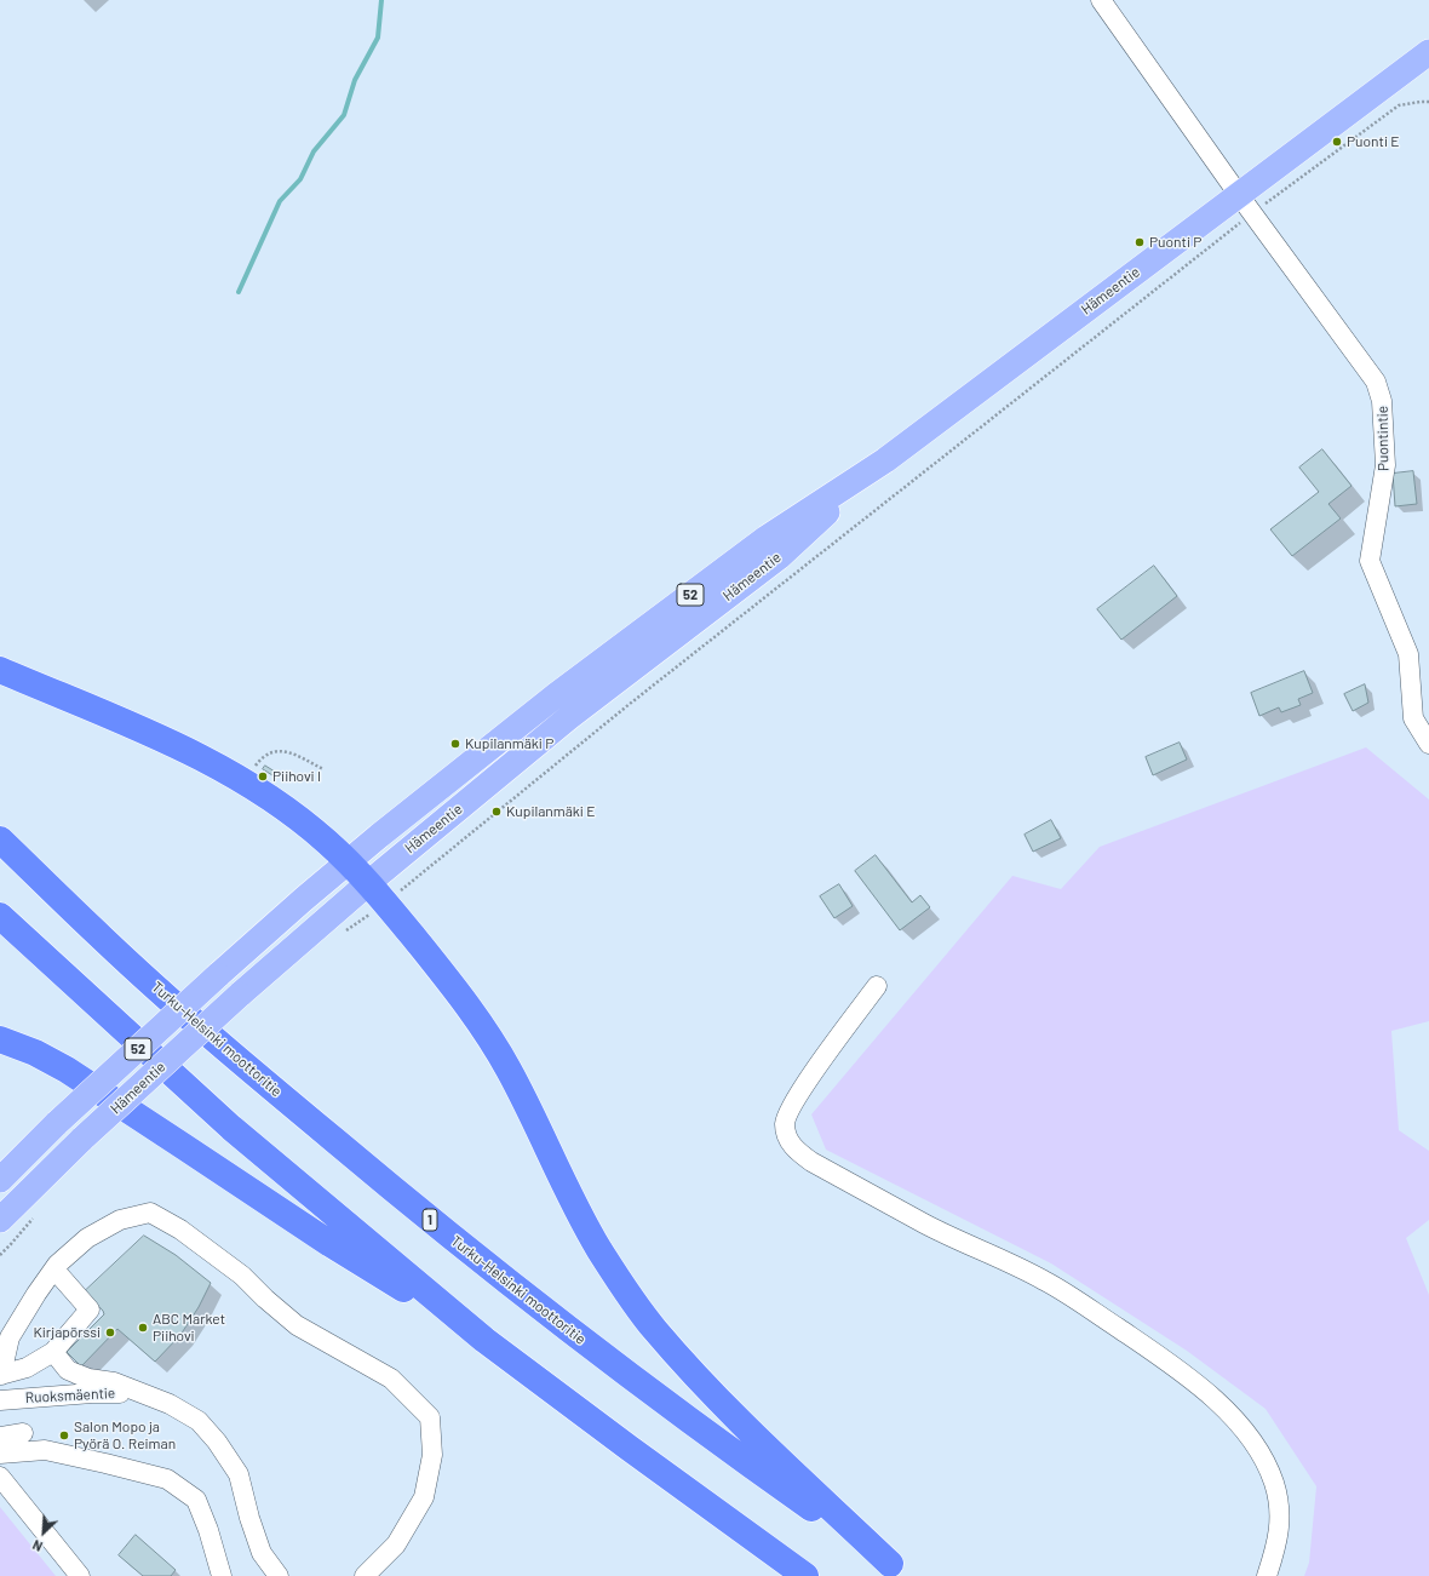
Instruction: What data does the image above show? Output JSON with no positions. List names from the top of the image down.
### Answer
{
  "streets": {
    "highway": ["Turku-Helsinki moottoritie", "1"],
    "main road": ["Hämeentie", "52"],
    "street": ["Puontintie", "Ruoksmäentie"]
  },
  "crossings": [
    ["Hämeentie", "Puontintie"]
  ],
  "places": [
    "Puonti E",
    "Puonti P",
    "Kupilanmäki P",
    "Piihovi I",
    "Kupilanmäki E",
    "ABC Market Piihovi",
    "Kirjapörssi",
    "Salon Mopo ja Pyörä O. Reiman"
  ],
  "north": "bottom left"
}
